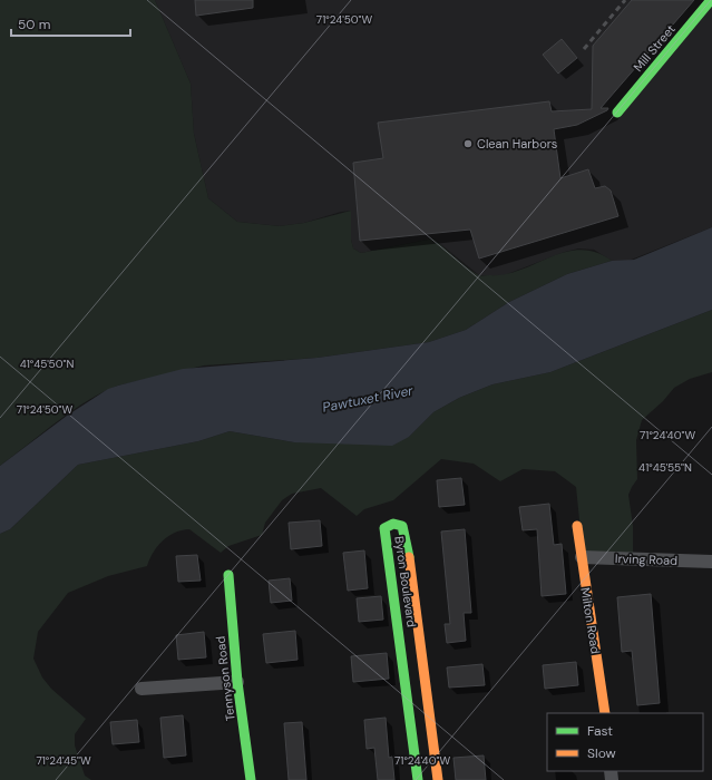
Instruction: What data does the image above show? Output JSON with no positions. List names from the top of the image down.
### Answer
{
  "streets": {
    "street": [
      "Mill Street",
      "Irving Road",
      "Byron Boulevard",
      "Milton Road",
      "Tennyson Road"
    ]
  },
  "crossings": [
    ["Irving Road", "Milton Road"]
  ],
  "water": ["Pawtuxet River"],
  "places": ["Clean Harbors"],
  "legend": ["Fast", "Slow"],
  "scale_bar": "50 m",
  "coordinates": [
    "71°24'50\"W",
    "41°45'50\"N",
    "71°24'40\"W",
    "41°45'55\"N",
    "71°24'45\"W"
  ]
}
